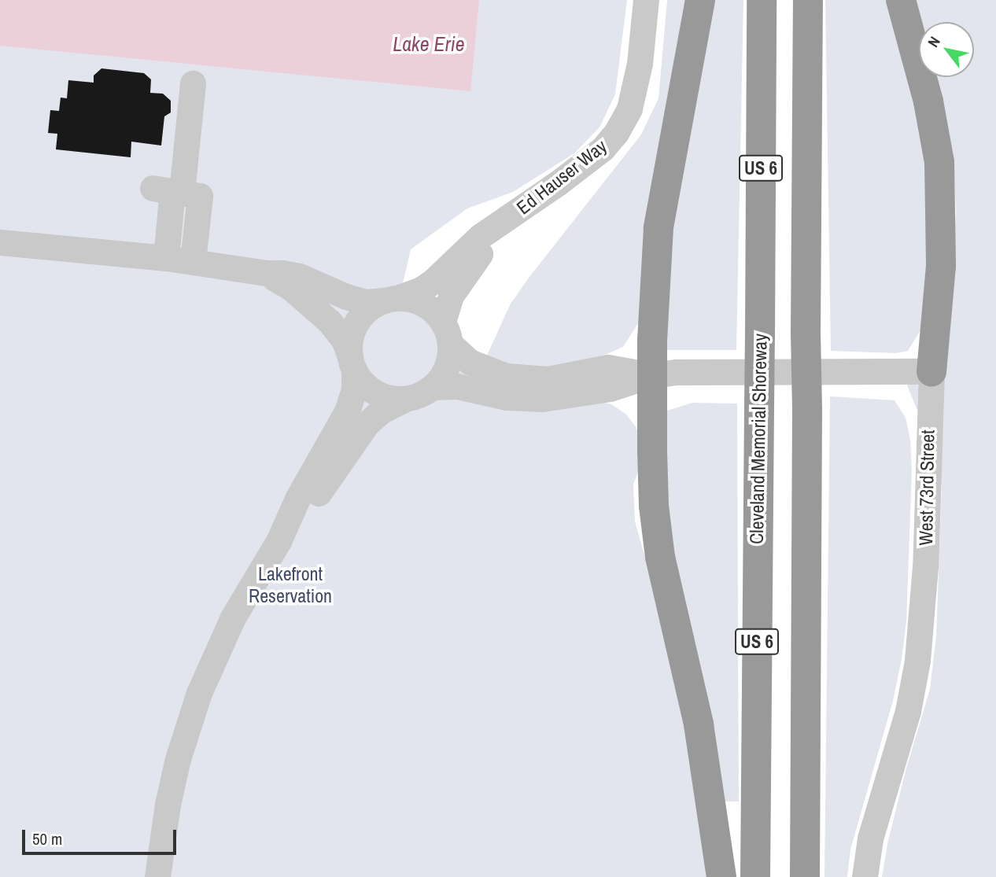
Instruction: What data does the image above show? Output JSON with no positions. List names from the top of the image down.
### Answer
{
  "streets": {
    "highway": ["US 6", "Cleveland Memorial Shoreway"],
    "street": ["Ed Hauser Way", "West 73rd Street"]
  },
  "water": ["Lake Erie"],
  "parks": ["Lakefront Reservation"],
  "scale_bar": "50 m",
  "north": "top left"
}
